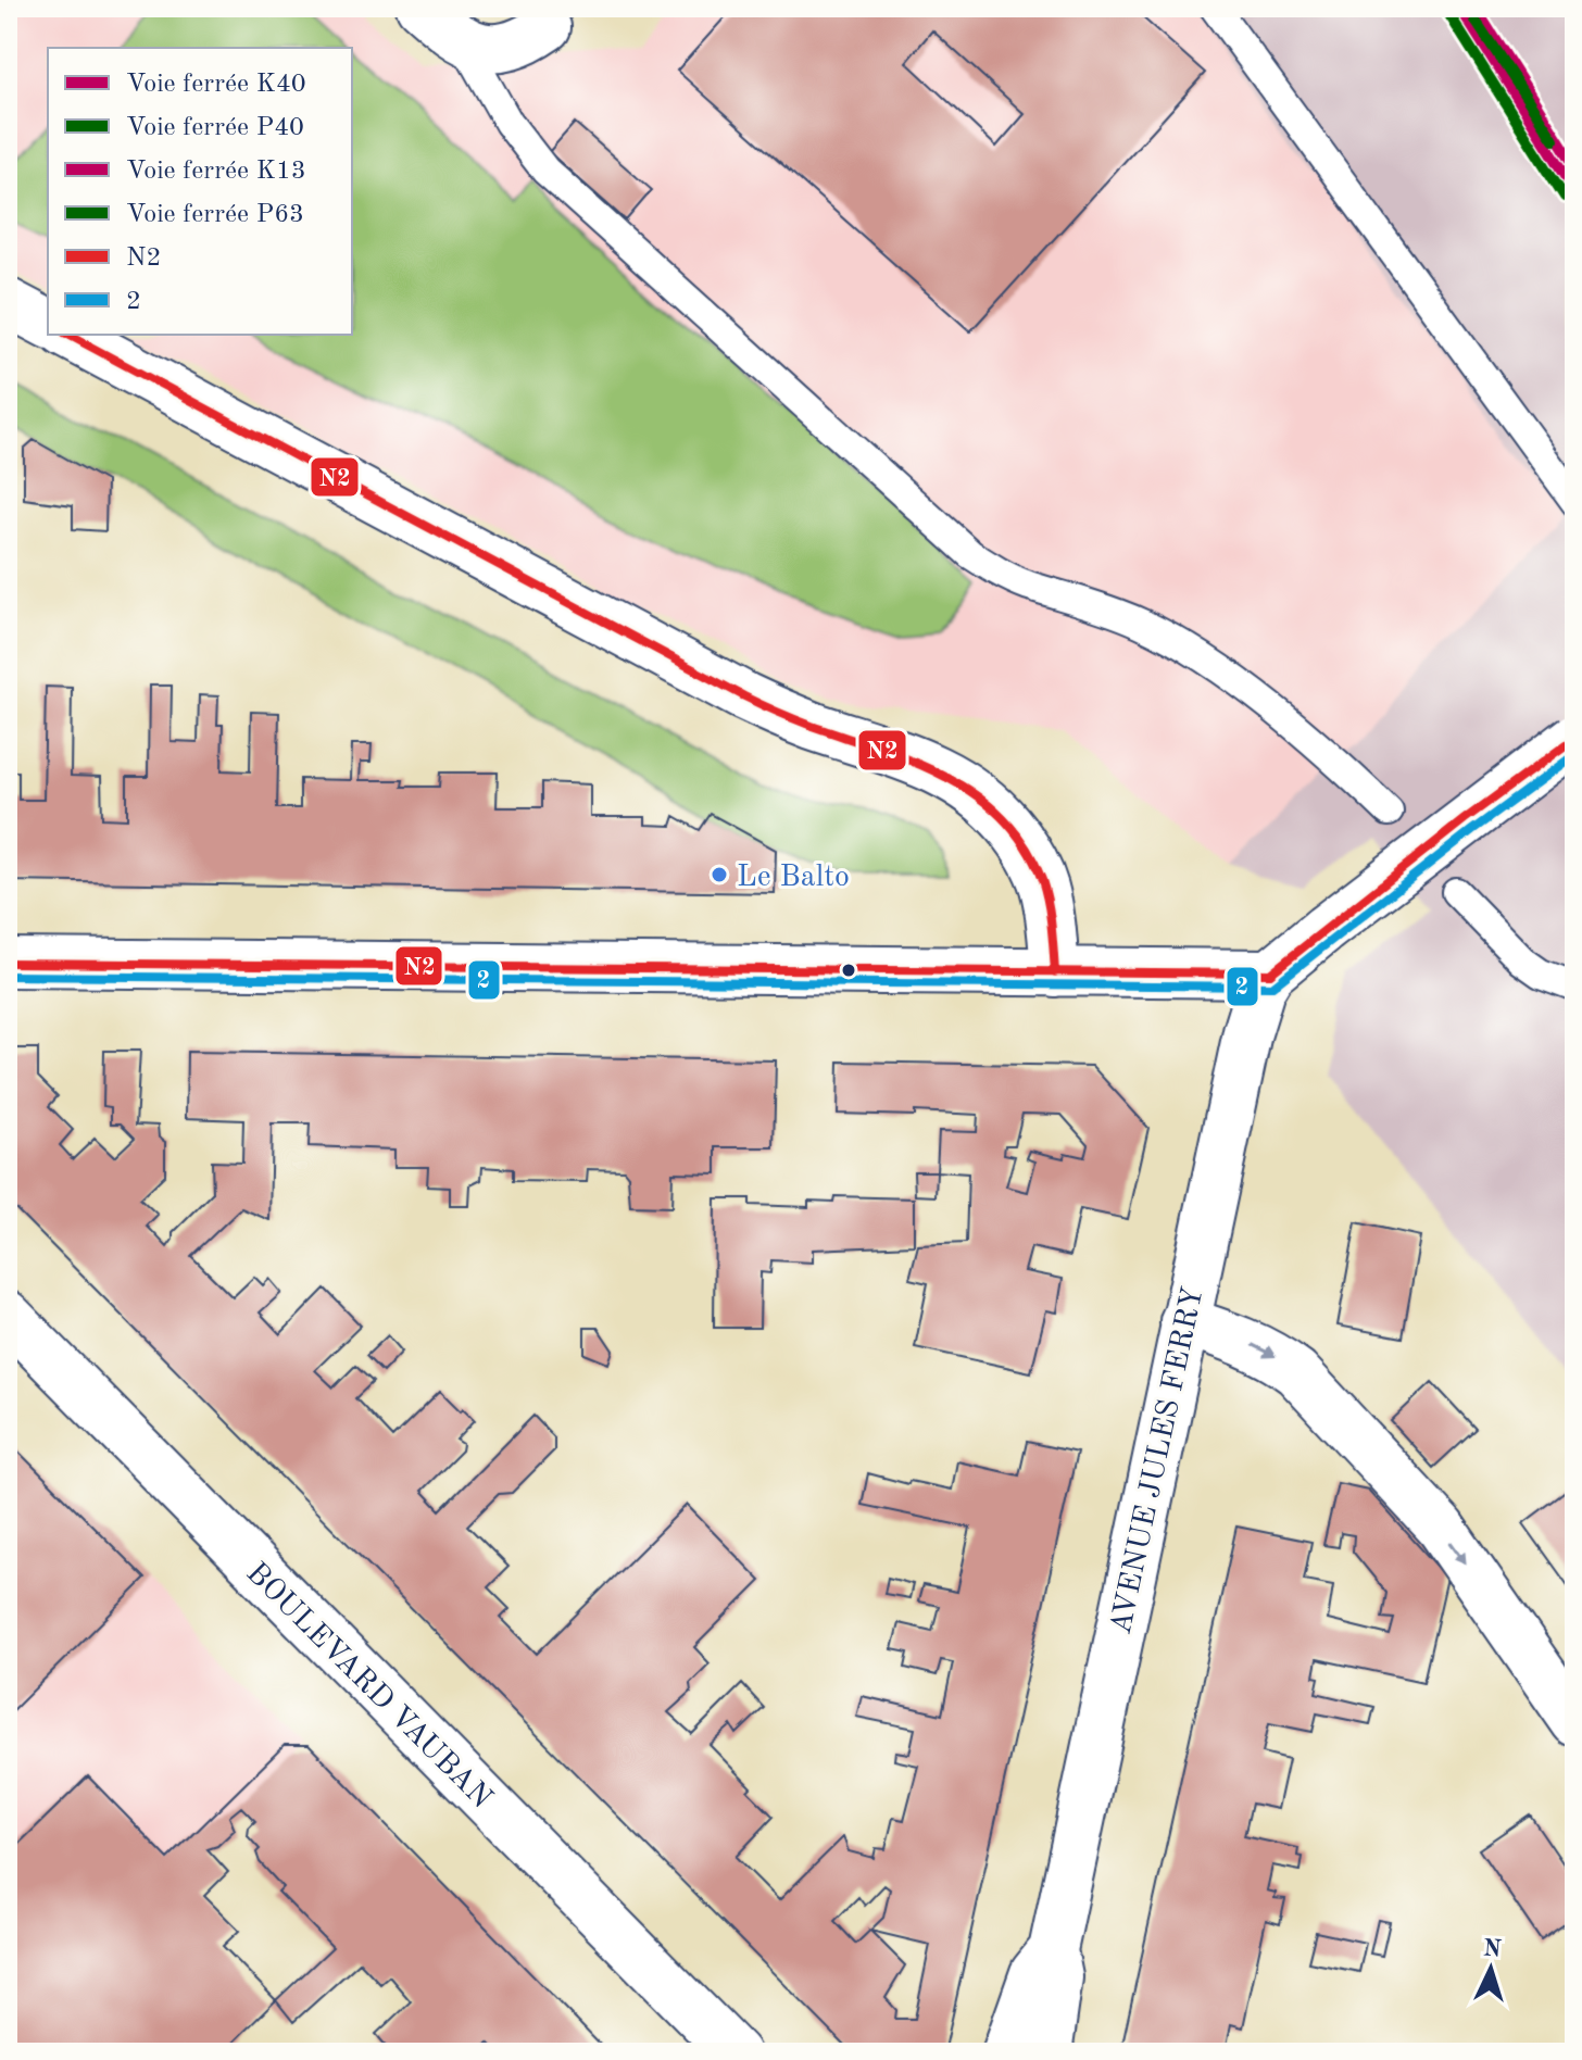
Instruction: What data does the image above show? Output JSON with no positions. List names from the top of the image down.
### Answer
{
  "streets": {
    "street": ["AVENUE JULES FERRY", "BOULEVARD VAUBAN"]
  },
  "places": ["Le Balto"],
  "lines": [
    "rail line K40",
    "rail line K13",
    "rail line P40",
    "rail line P63",
    "transit line N2",
    "transit line 2"
  ],
  "legend": [
    "Voie ferrée K40",
    "Voie ferrée P40",
    "Voie ferrée K13",
    "Voie ferrée P63",
    "N2",
    "2"
  ],
  "north": "top"
}
